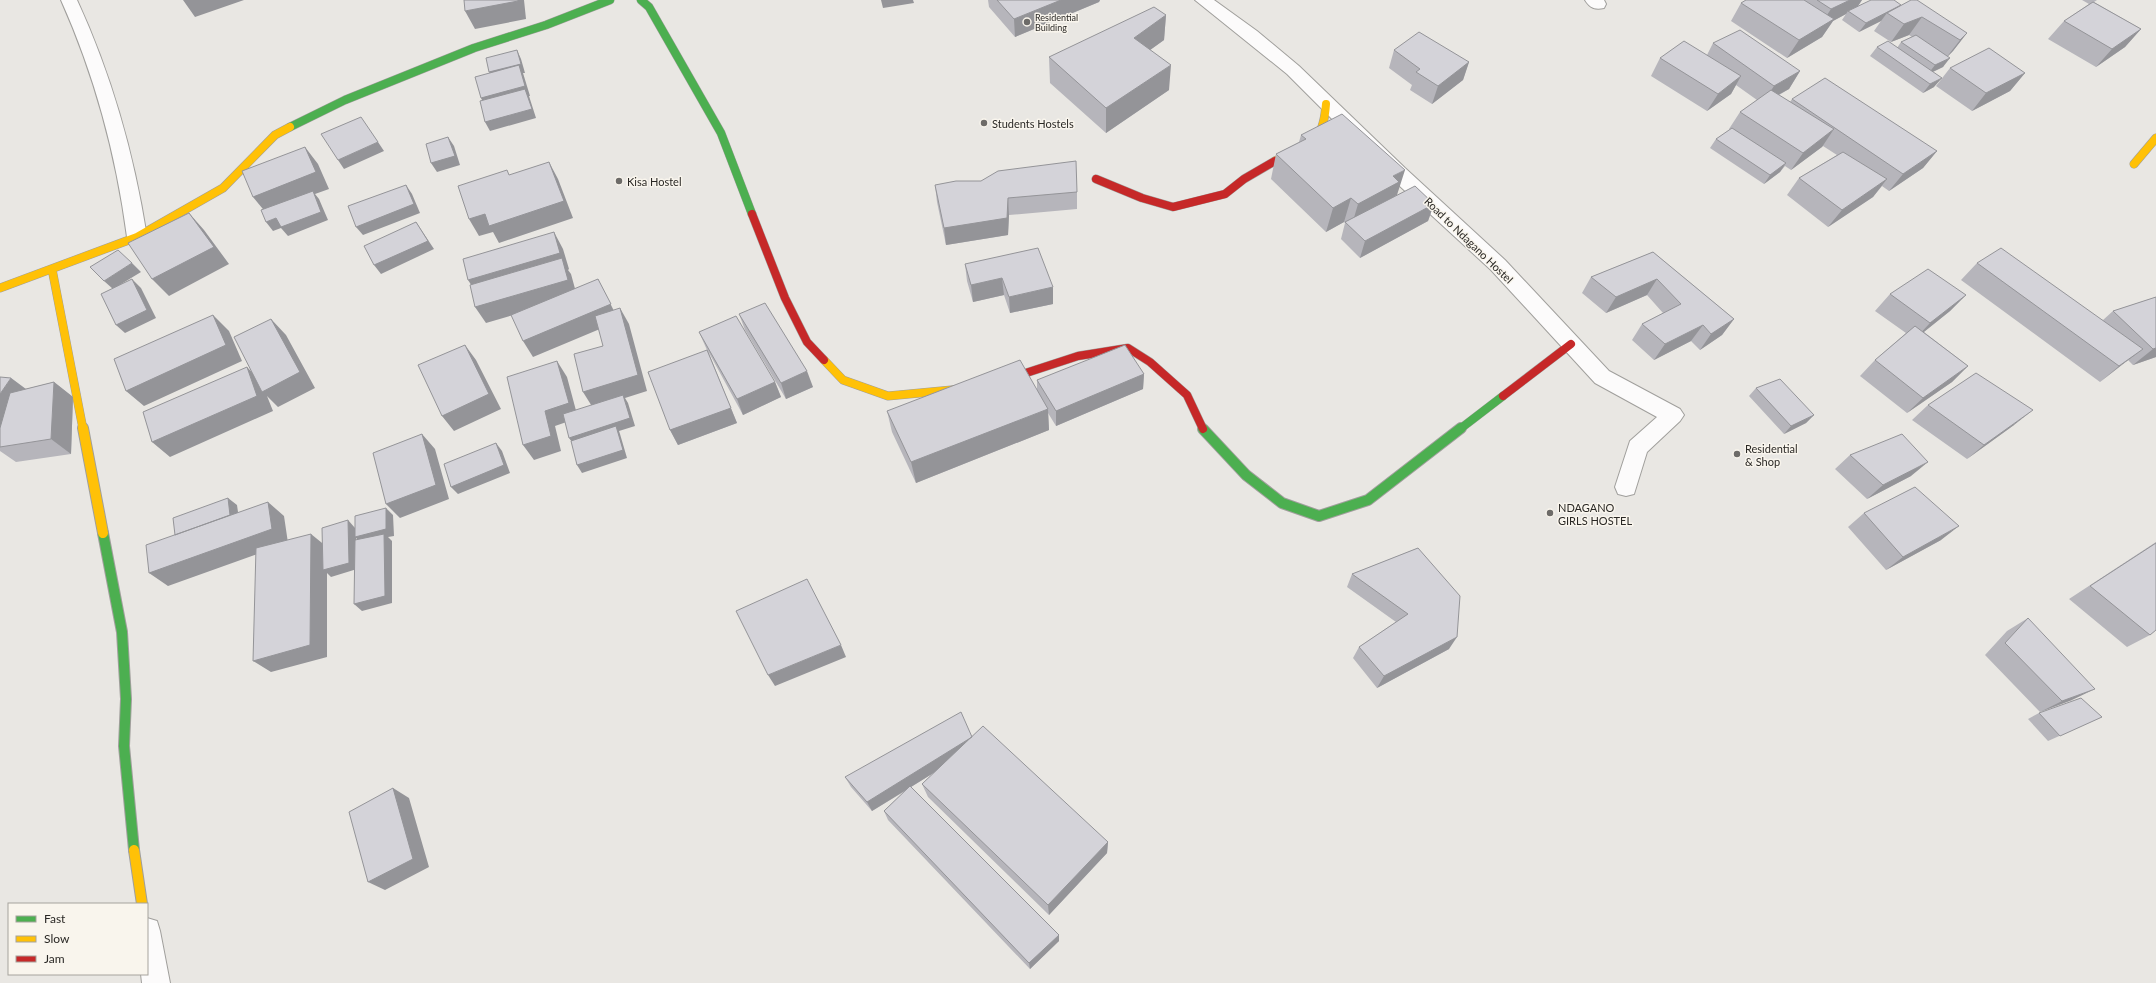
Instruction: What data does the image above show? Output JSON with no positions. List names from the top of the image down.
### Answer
{
  "streets": {
    "street": ["Road to Ndagano Hostel"]
  },
  "places": [
    "Residential Building",
    "Students Hostels",
    "Kisa Hostel",
    "Residential & Shop",
    "NDAGANO GIRLS HOSTEL"
  ],
  "legend": ["Fast", "Slow", "Jam"]
}
